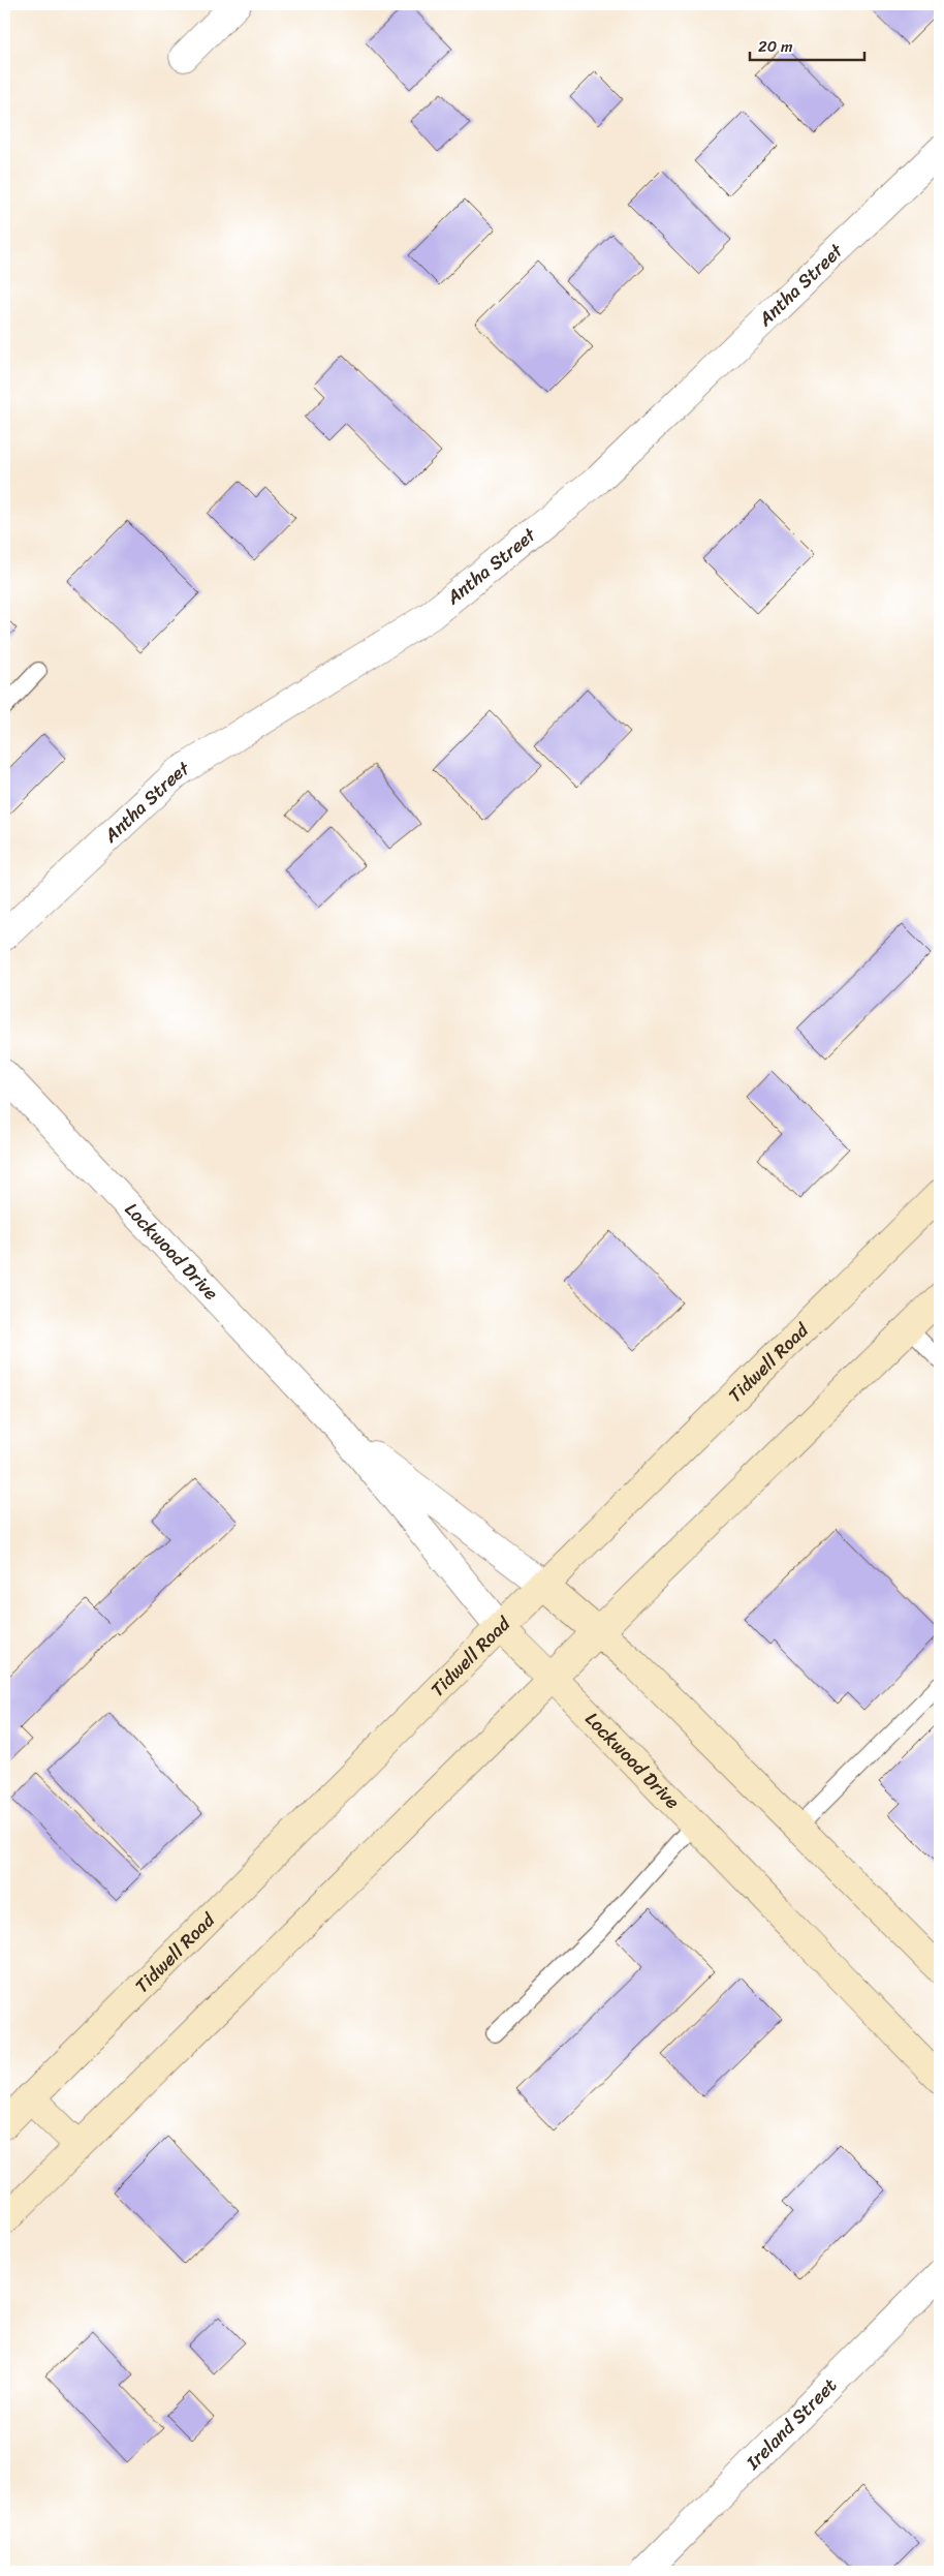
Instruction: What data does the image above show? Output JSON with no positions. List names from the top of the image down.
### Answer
{
  "streets": {
    "main road": ["Lockwood Drive", "Tidwell Road"],
    "street": ["Antha Street", "Ireland Street"]
  },
  "crossings": [
    ["Lockwood Drive", "Tidwell Road"]
  ],
  "scale_bar": "20 m"
}
